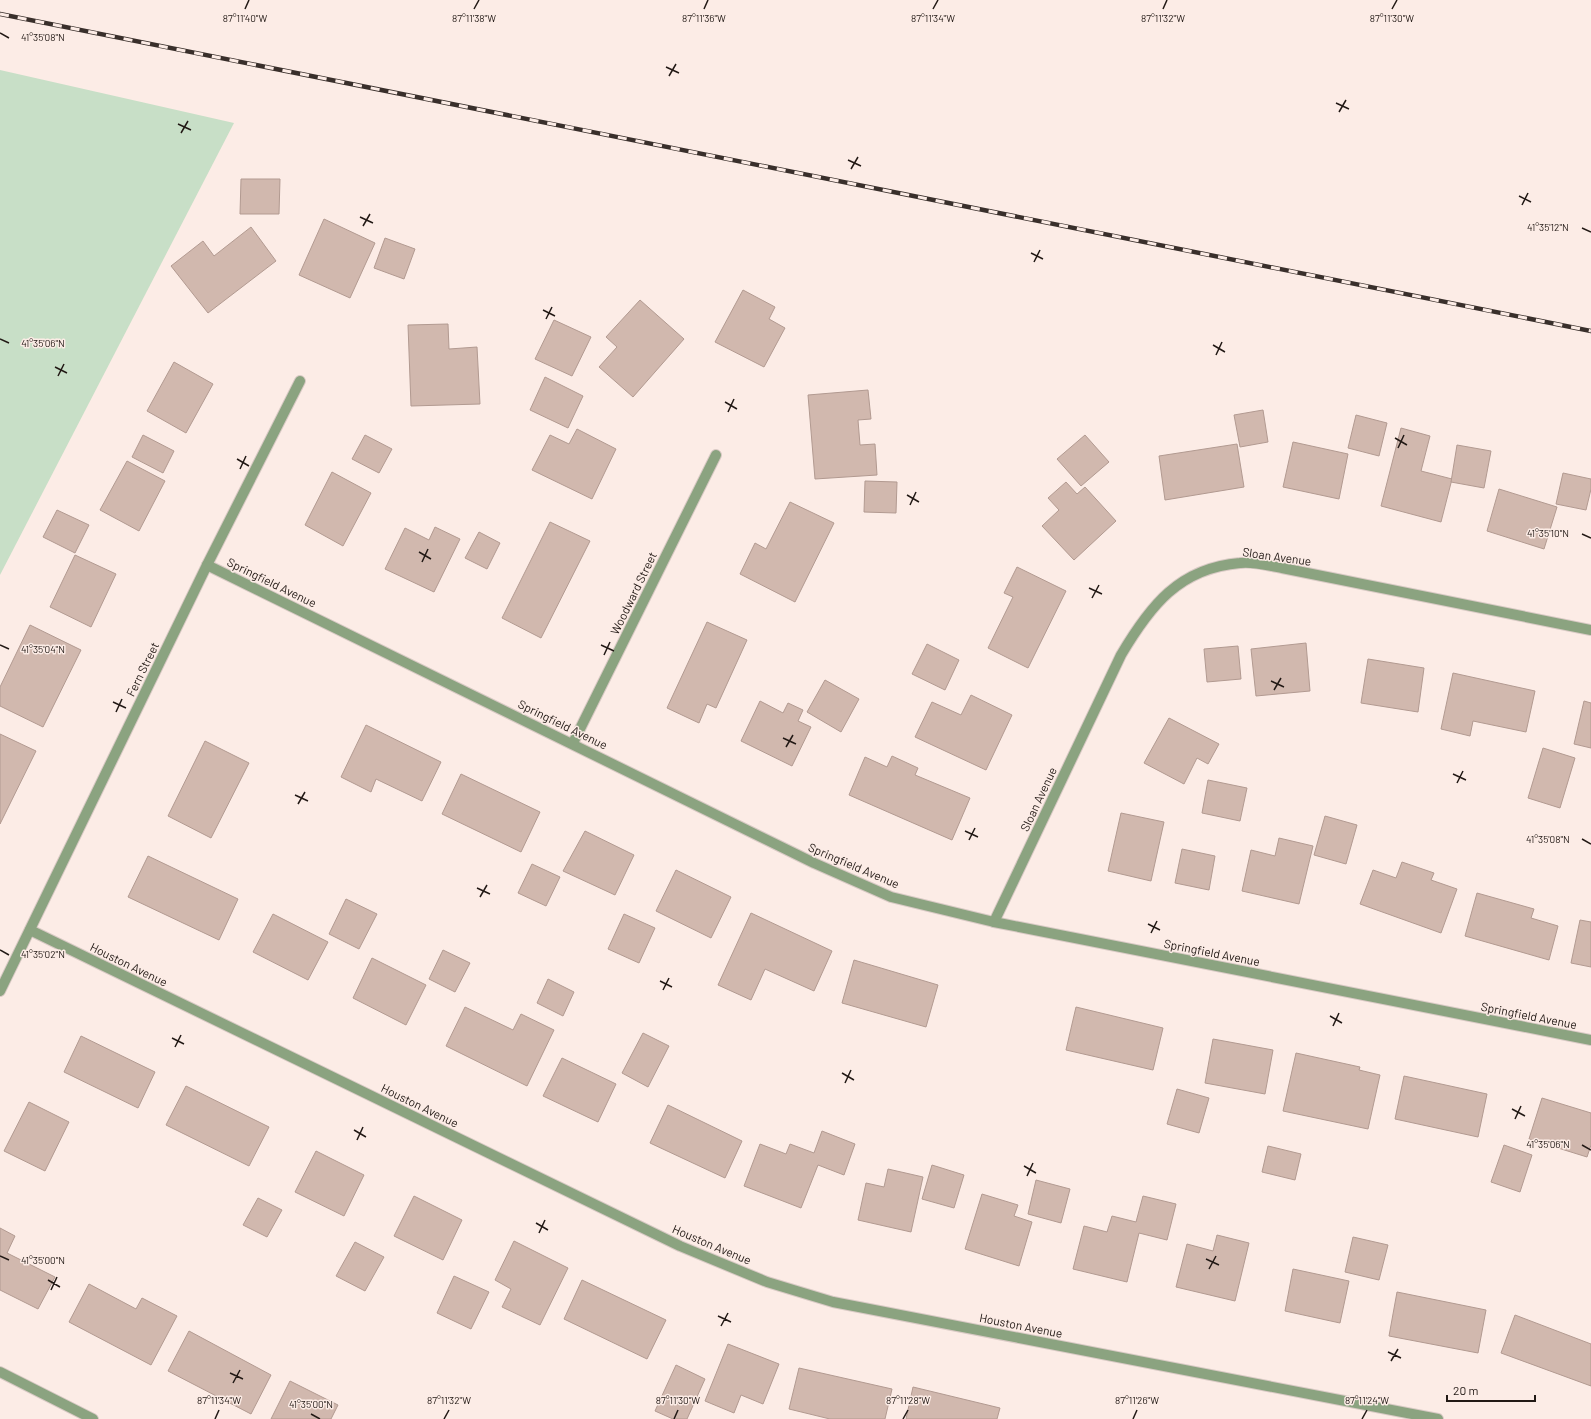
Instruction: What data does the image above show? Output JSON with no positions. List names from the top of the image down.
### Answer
{
  "streets": {
    "street": [
      "Sloan Avenue",
      "Springfield Avenue",
      "Woodward Street",
      "Fern Street",
      "Houston Avenue"
    ]
  },
  "crossings": [
    ["Sloan Avenue", "Springfield Avenue"],
    ["Springfield Avenue", "Woodward Street"],
    ["Springfield Avenue", "Fern Street"],
    ["Fern Street", "Houston Avenue"]
  ],
  "scale_bar": "20 m",
  "coordinates": [
    "87°11'40\"W",
    "87°11'38\"W",
    "87°11'36\"W",
    "87°11'34\"W",
    "87°11'32\"W",
    "87°11'30\"W",
    "41°35'08\"N",
    "41°35'12\"N",
    "41°35'06\"N",
    "41°35'10\"N",
    "41°35'04\"N",
    "41°35'02\"N",
    "41°35'00\"N",
    "87°11'28\"W",
    "87°11'26\"W",
    "87°11'24\"W"
  ]
}
